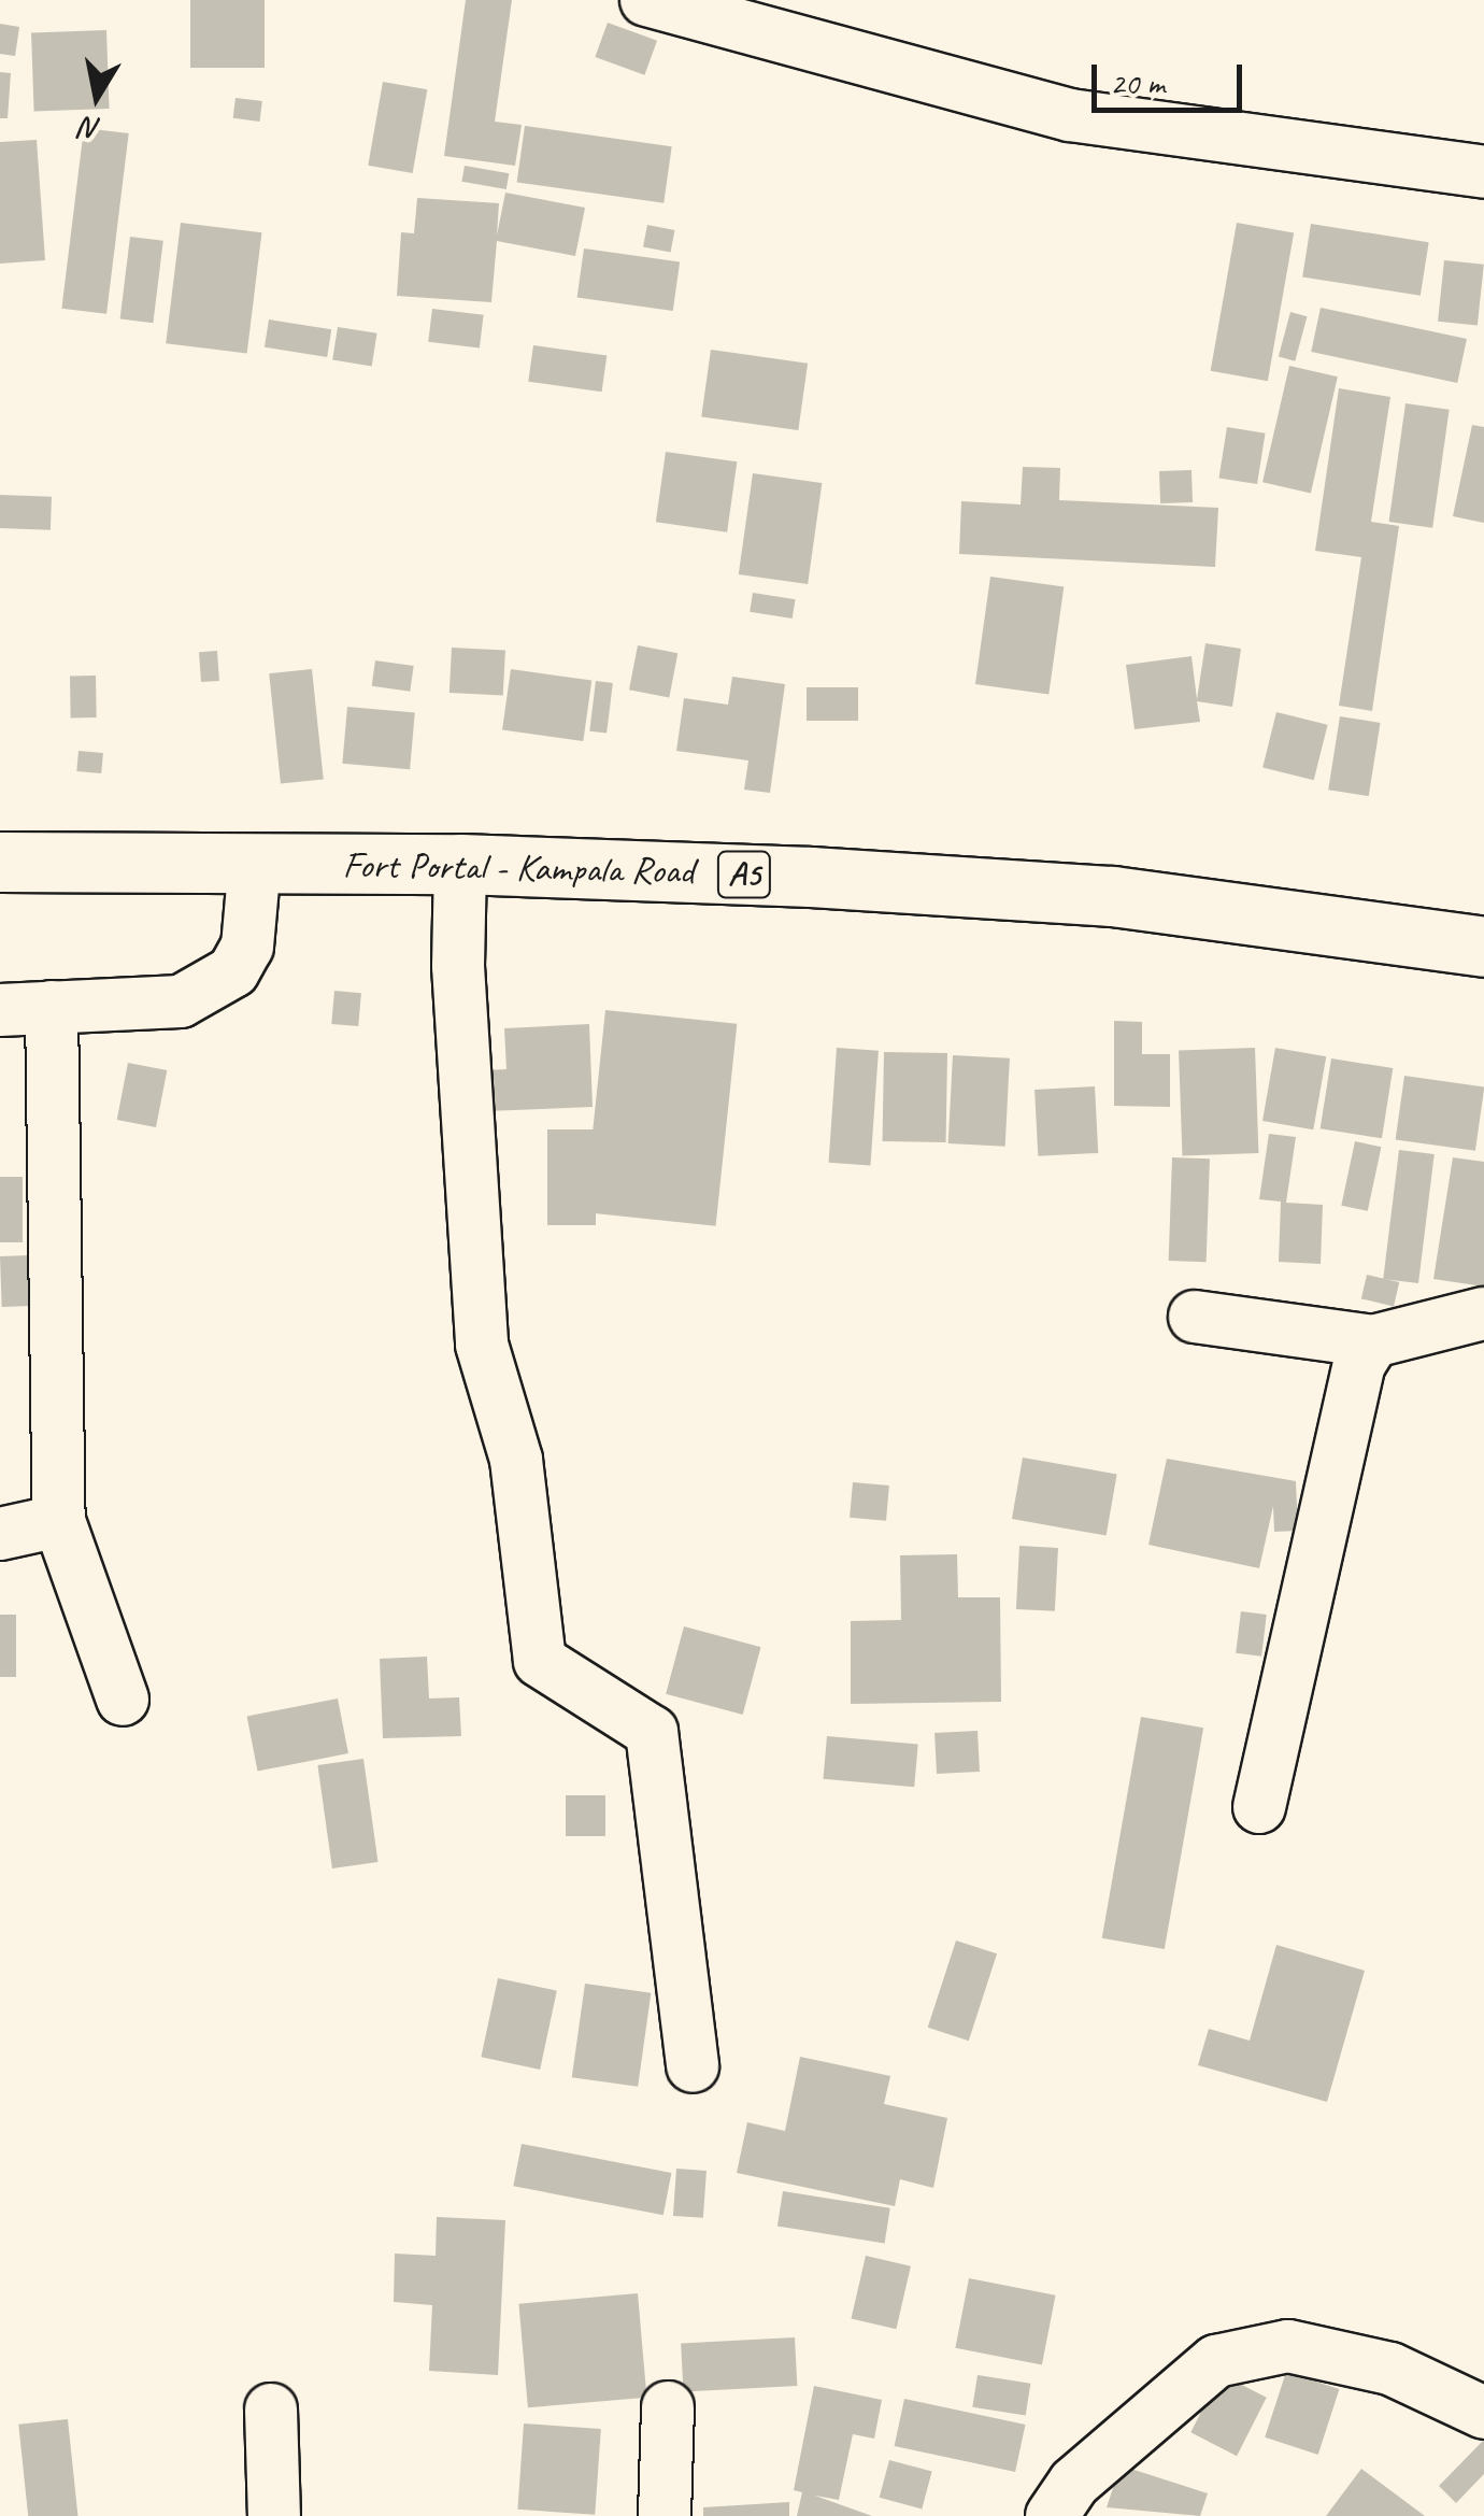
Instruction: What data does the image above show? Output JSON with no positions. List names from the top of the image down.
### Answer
{
  "streets": {
    "main road": ["Fort Portal - Kampala Road", "A5"]
  },
  "scale_bar": "20 m",
  "north": "bottom"
}
